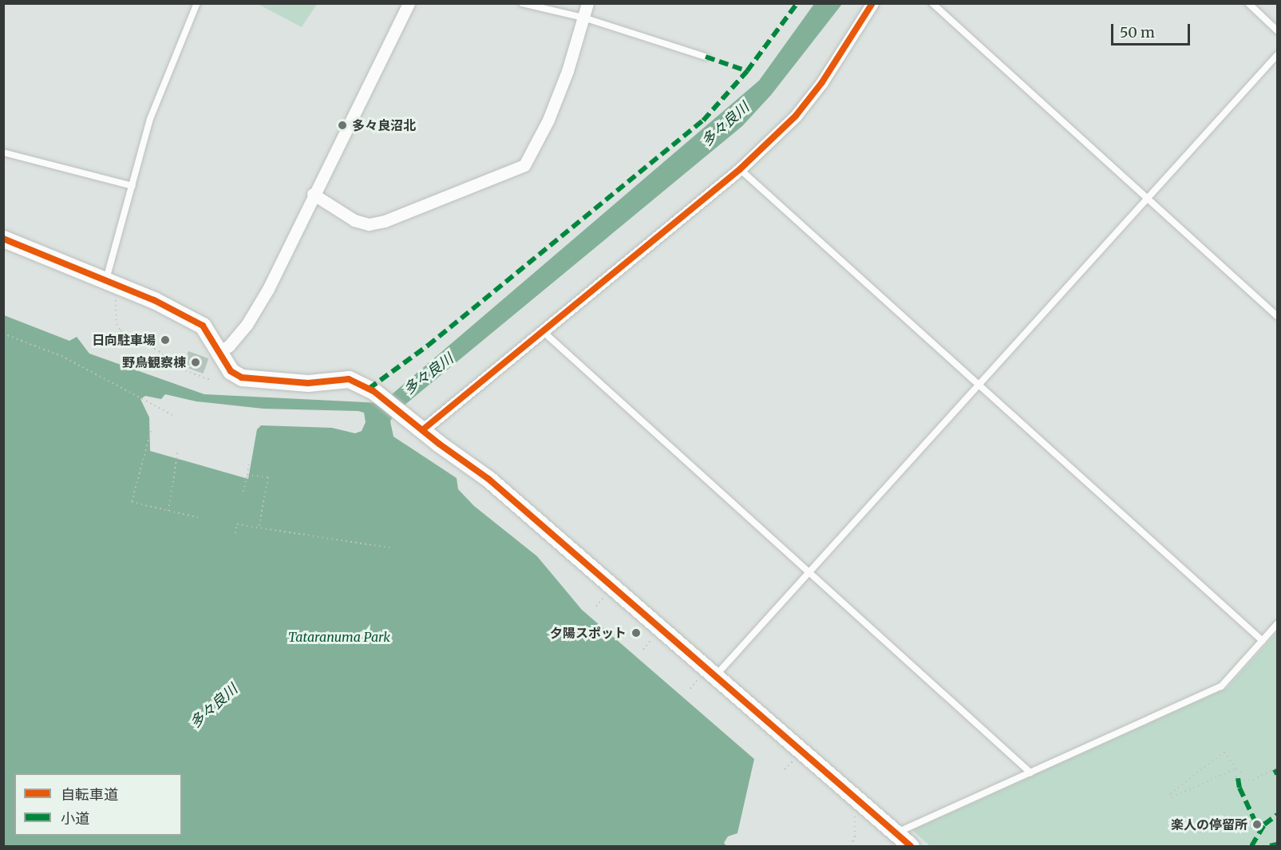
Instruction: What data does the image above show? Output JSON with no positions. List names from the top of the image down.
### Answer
{
  "water": ["多々良川"],
  "parks": ["Tataranuma Park"],
  "places": [
    "多々良沼北",
    "日向駐車場",
    "野鳥観察棟",
    "夕陽スポット",
    "楽人の停留所"
  ],
  "legend": ["自転車道", "小道"],
  "scale_bar": "50 m"
}
